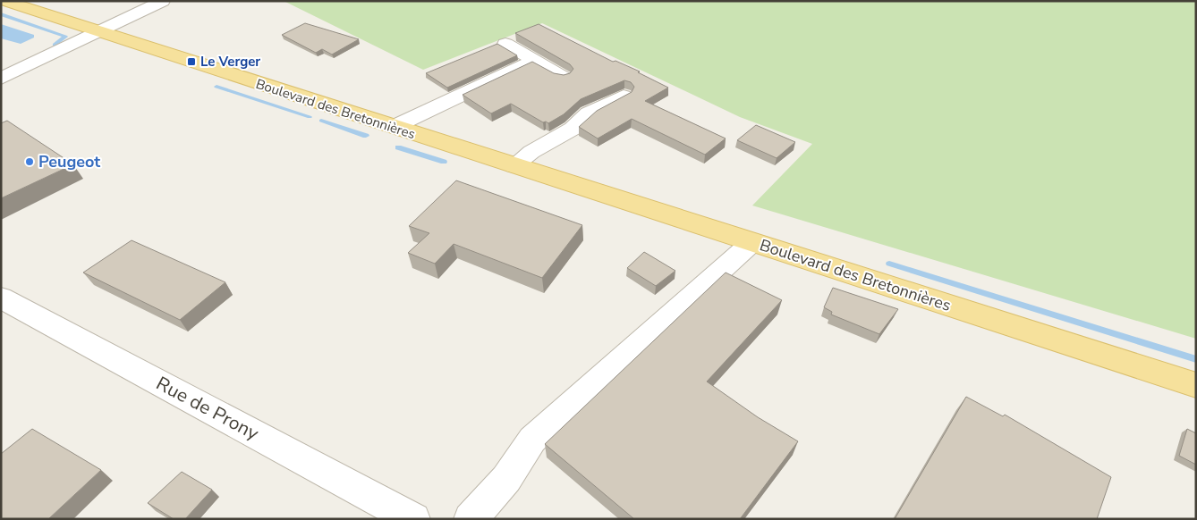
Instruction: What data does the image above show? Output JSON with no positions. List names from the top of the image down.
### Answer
{
  "streets": {
    "main road": ["Boulevard des Bretonnières"],
    "street": ["Rue de Prony"]
  },
  "places": {
    "transit": ["Le Verger"],
    "other": ["Peugeot"]
  }
}
